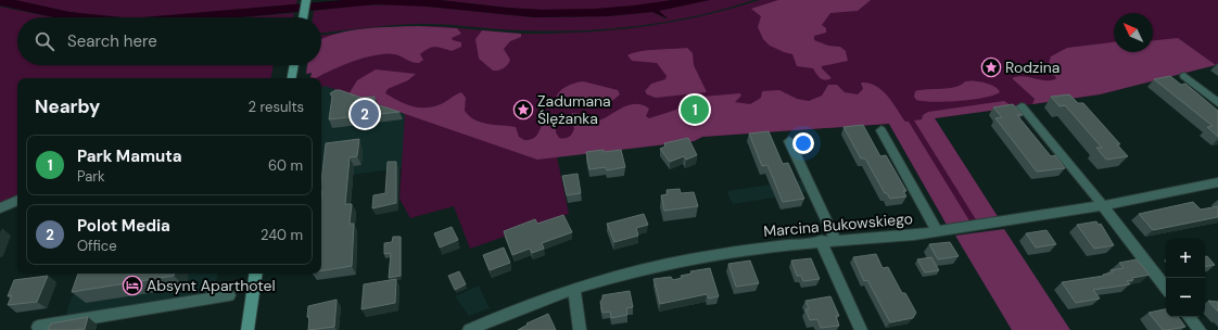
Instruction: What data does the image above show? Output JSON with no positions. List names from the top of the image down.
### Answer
{
  "streets": {
    "street": ["Marcina Bukowskiego"]
  },
  "places": {
    "place": ["Rodzina", "Zadumana Ślężanka"],
    "hotel": ["Absynt Aparthotel"]
  },
  "north": "top left",
  "page": {
    "search": "Search here",
    "heading": ["Nearby", "2 results"],
    "pins": ["1", "2"],
    "list": [
      {
        "mark": "1",
        "name": "Park Mamuta",
        "note": "Park",
        "value": "60 m"
      },
      {
        "mark": "2",
        "name": "Polot Media",
        "note": "Office",
        "value": "240 m"
      }
    ],
    "map_buttons": ["+", "−"]
  }
}
